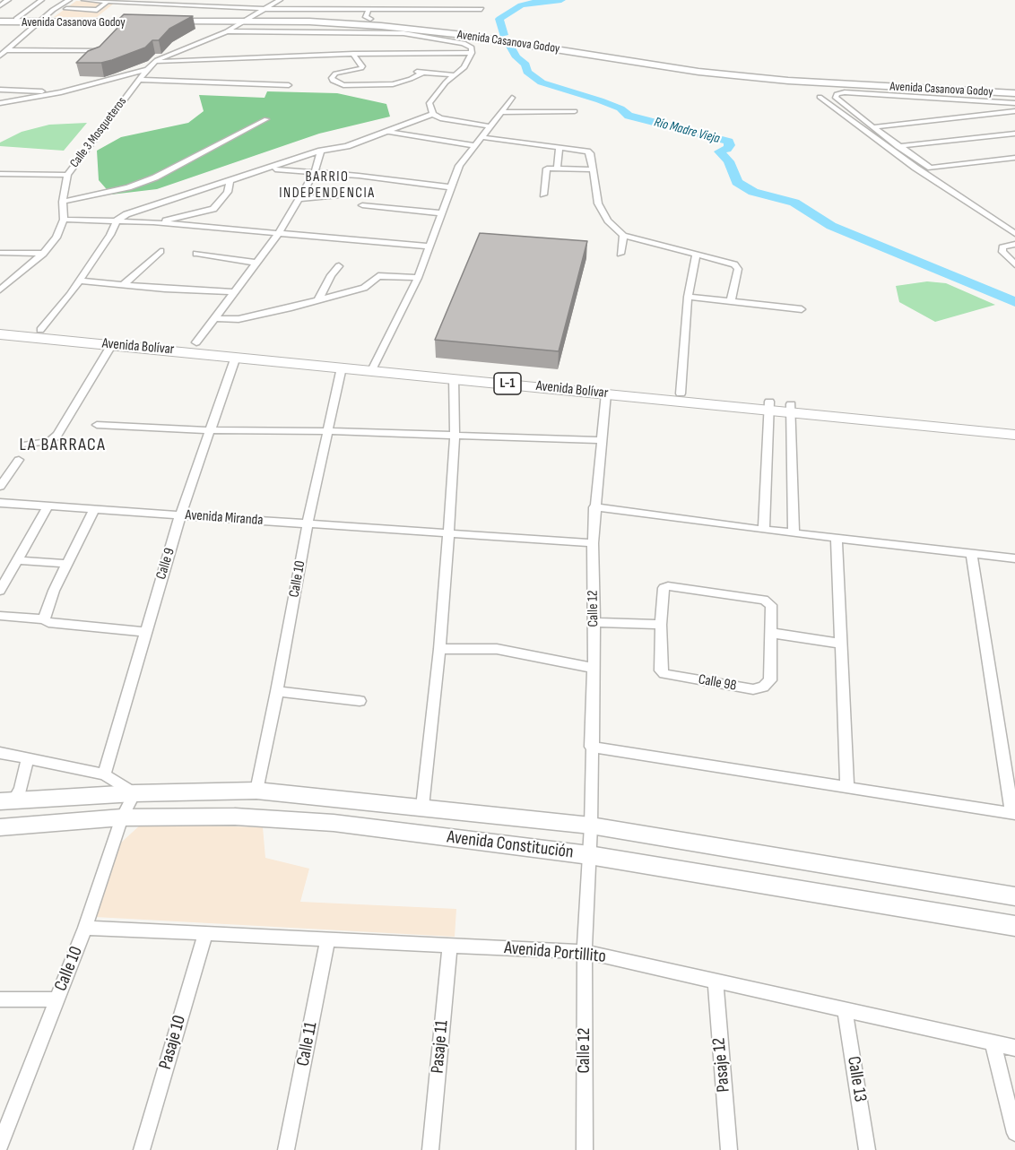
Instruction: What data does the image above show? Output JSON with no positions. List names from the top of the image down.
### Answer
{
  "streets": {
    "main road": ["Avenida Bolívar", "L-1"],
    "street": [
      "Avenida Casanova Godoy",
      "Calle 3 Mosqueteros",
      "Avenida Miranda",
      "Calle 9",
      "Calle 10",
      "Calle 12",
      "Calle 98",
      "Avenida Constitución",
      "Avenida Portillito",
      "Pasaje 10",
      "Calle 11",
      "Pasaje 11",
      "Pasaje 12",
      "Calle 13"
    ]
  },
  "crossings": [
    ["Avenida Casanova Godoy", "Calle 3 Mosqueteros"],
    ["Avenida Bolívar", "Calle 9"],
    ["Avenida Bolívar", "Calle 10"],
    ["Avenida Bolívar", "Calle 12"],
    ["Avenida Miranda", "Calle 9"],
    ["Avenida Miranda", "Calle 10"],
    ["Avenida Miranda", "Calle 12"],
    ["Calle 10", "Avenida Constitución"],
    ["Calle 10", "Avenida Portillito"],
    ["Calle 12", "Avenida Constitución"],
    ["Calle 12", "Avenida Portillito"],
    ["Avenida Portillito", "Pasaje 10"],
    ["Avenida Portillito", "Calle 11"],
    ["Avenida Portillito", "Pasaje 11"],
    ["Avenida Portillito", "Pasaje 12"],
    ["Avenida Portillito", "Calle 13"]
  ],
  "districts": ["BARRIO INDEPENDENCIA", "LA BARRACA"],
  "water": ["Río Madre Vieja"]
}
